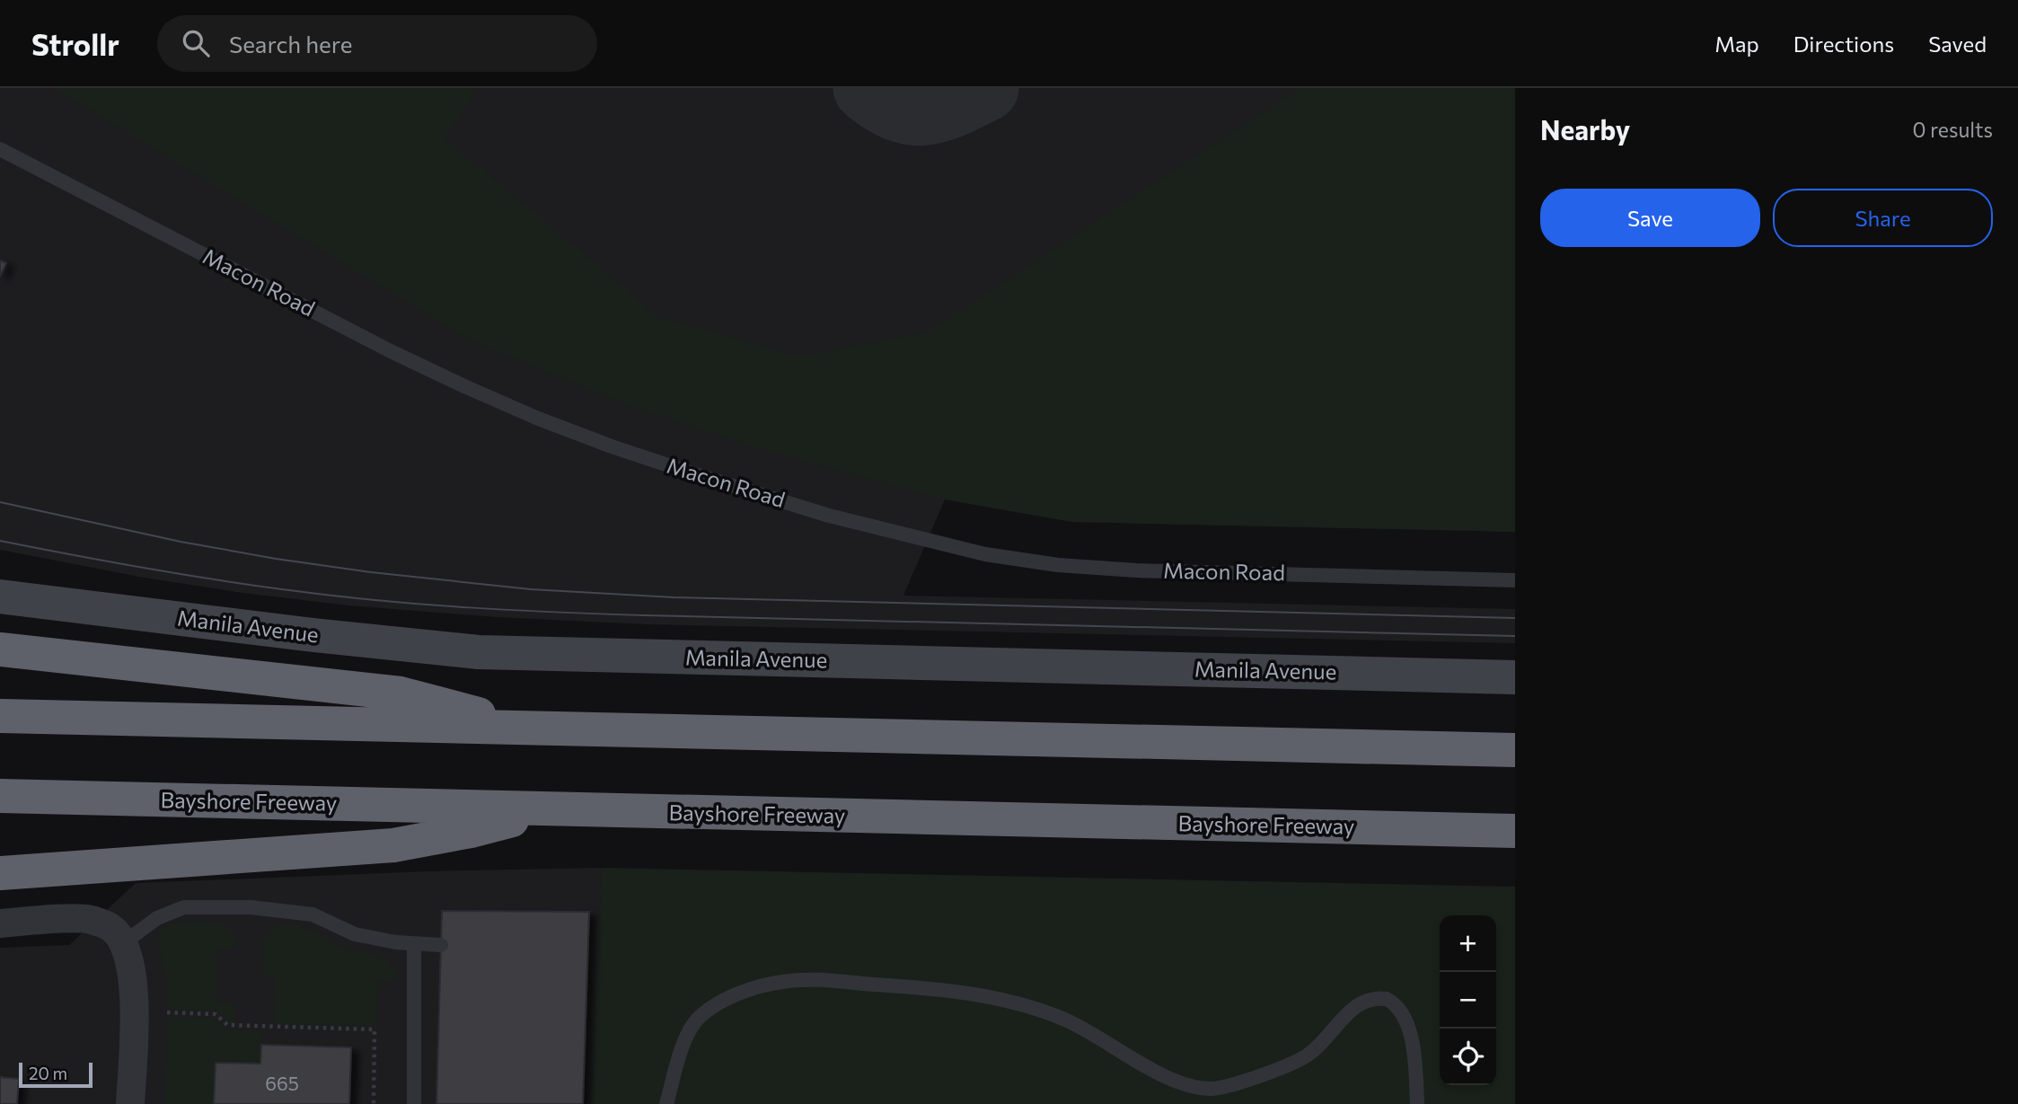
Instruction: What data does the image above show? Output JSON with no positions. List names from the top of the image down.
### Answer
{
  "streets": {
    "highway": ["Bayshore Freeway"],
    "main road": ["Manila Avenue"],
    "lane": ["Macon Road"]
  },
  "house_numbers": ["665"],
  "scale_bar": "20 m",
  "page": {
    "header": "Strollr",
    "search": "Search here",
    "nav": ["Map", "Directions", "Saved"],
    "heading": ["Nearby", "0 results"],
    "buttons": ["Save", "Share"],
    "map_buttons": ["+", "−"],
    "scale": "20 m"
  }
}
